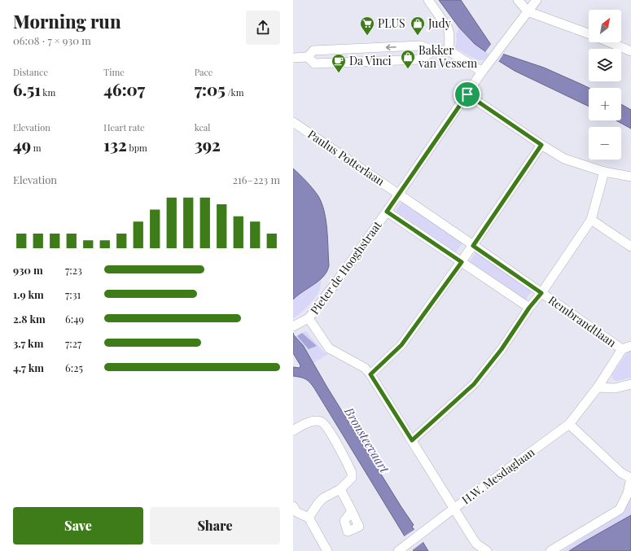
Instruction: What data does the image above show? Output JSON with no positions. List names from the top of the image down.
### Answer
{
  "streets": {
    "street": [
      "Paulus Potterlaan",
      "Pieter de Hooghstraat",
      "Rembrandtlaan",
      "H.W. Mesdaglaan"
    ]
  },
  "crossings": [
    ["Paulus Potterlaan", "Pieter de Hooghstraat"],
    ["Paulus Potterlaan", "Rembrandtlaan"],
    ["Pieter de Hooghstraat", "Rembrandtlaan"],
    ["Rembrandtlaan", "H.W. Mesdaglaan"]
  ],
  "water": ["Bronsteevaart"],
  "places": {
    "supermarket": ["PLUS"],
    "shop": ["Judy", "Bakker van Vessem"],
    "cafe": ["Da Vinci"]
  },
  "north": "top right",
  "page": {
    "heading": ["Morning run", "06:08 · 7 × 930 m"],
    "map_buttons": ["+", "−"],
    "stats": [
      ["Distance", "6.51 km"],
      ["Time", "46:07"],
      ["Pace", "7:05 /km"],
      ["Elevation", "49 m"],
      ["Heart rate", "132 bpm"],
      ["kcal", "392"]
    ],
    "chart": ["Elevation", "216–223 m"],
    "list": [
      {
        "name": "930 m",
        "note": "7:23"
      },
      {
        "name": "1.9 km",
        "note": "7:31"
      },
      {
        "name": "2.8 km",
        "note": "6:49"
      },
      {
        "name": "3.7 km",
        "note": "7:27"
      },
      {
        "name": "4.7 km",
        "note": "6:25"
      }
    ],
    "buttons": ["Save", "Share"]
  }
}
